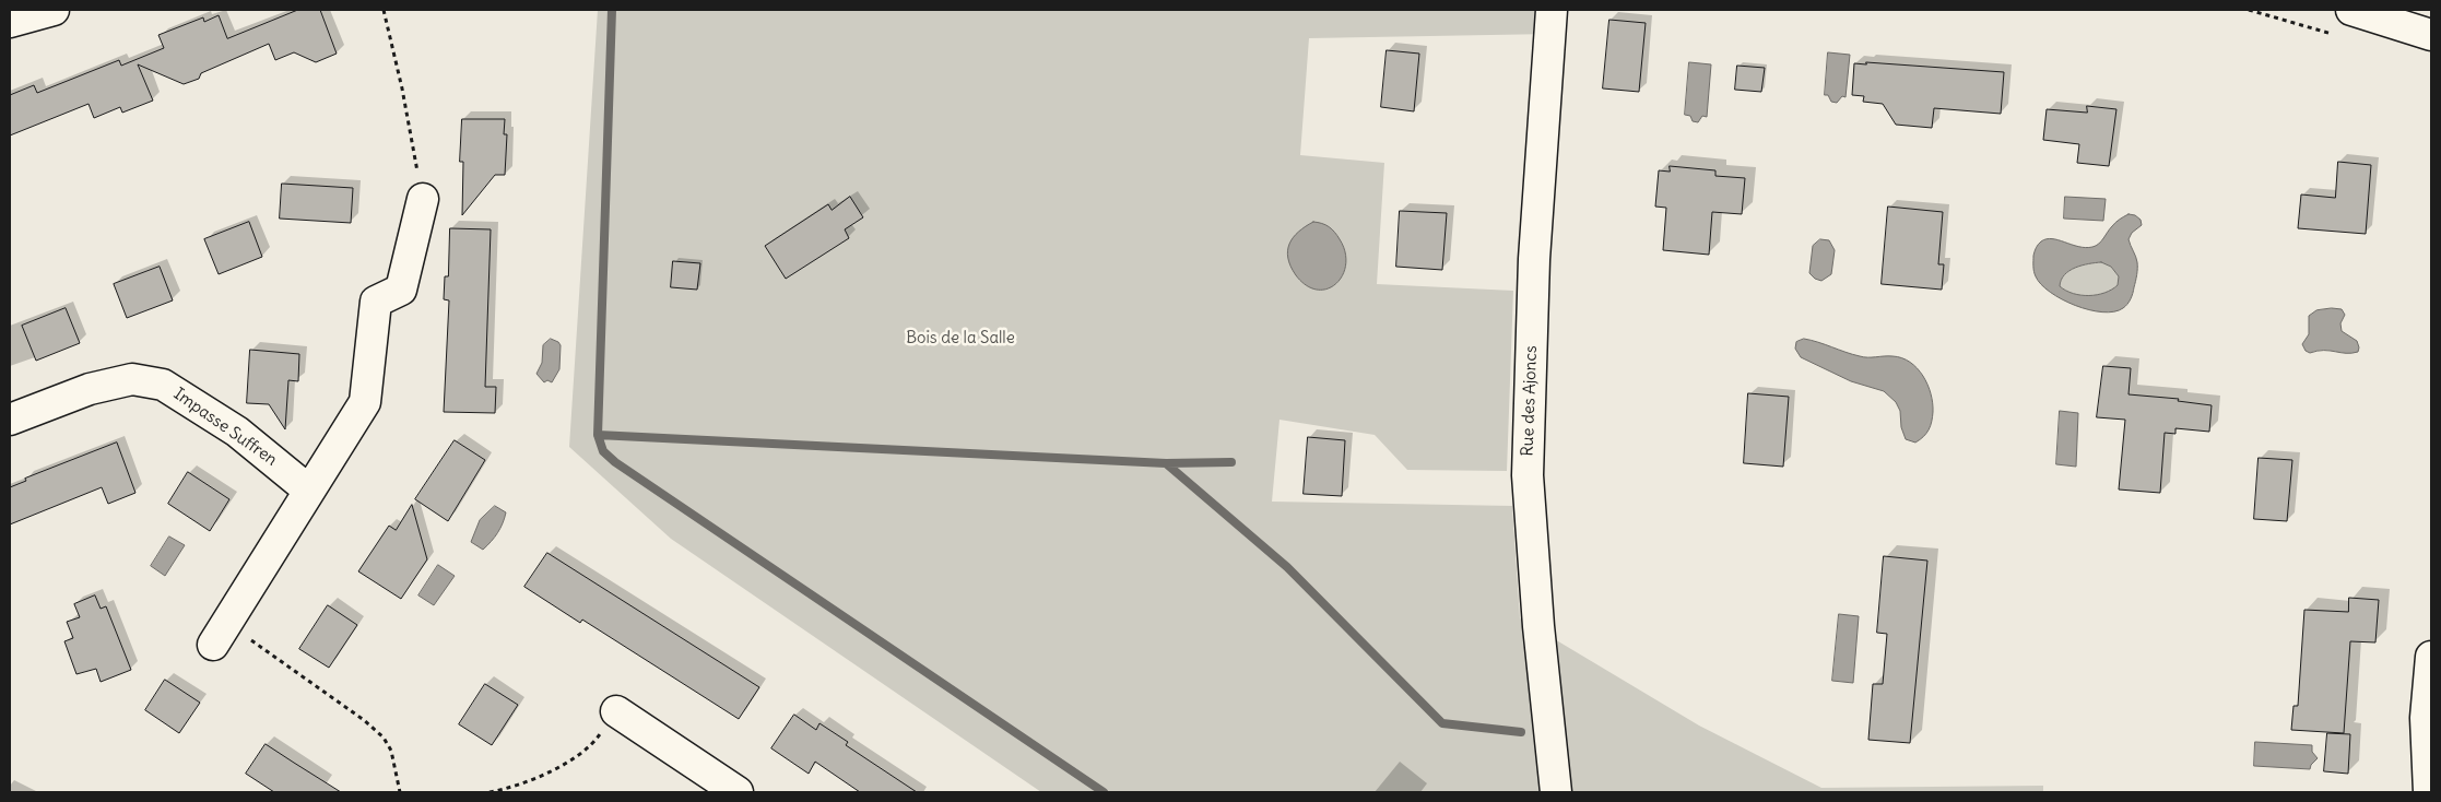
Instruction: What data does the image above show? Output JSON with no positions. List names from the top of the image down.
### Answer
{
  "streets": {
    "street": ["Rue des Ajoncs", "Impasse Suffren"]
  },
  "parks": ["Bois de la Salle"]
}
